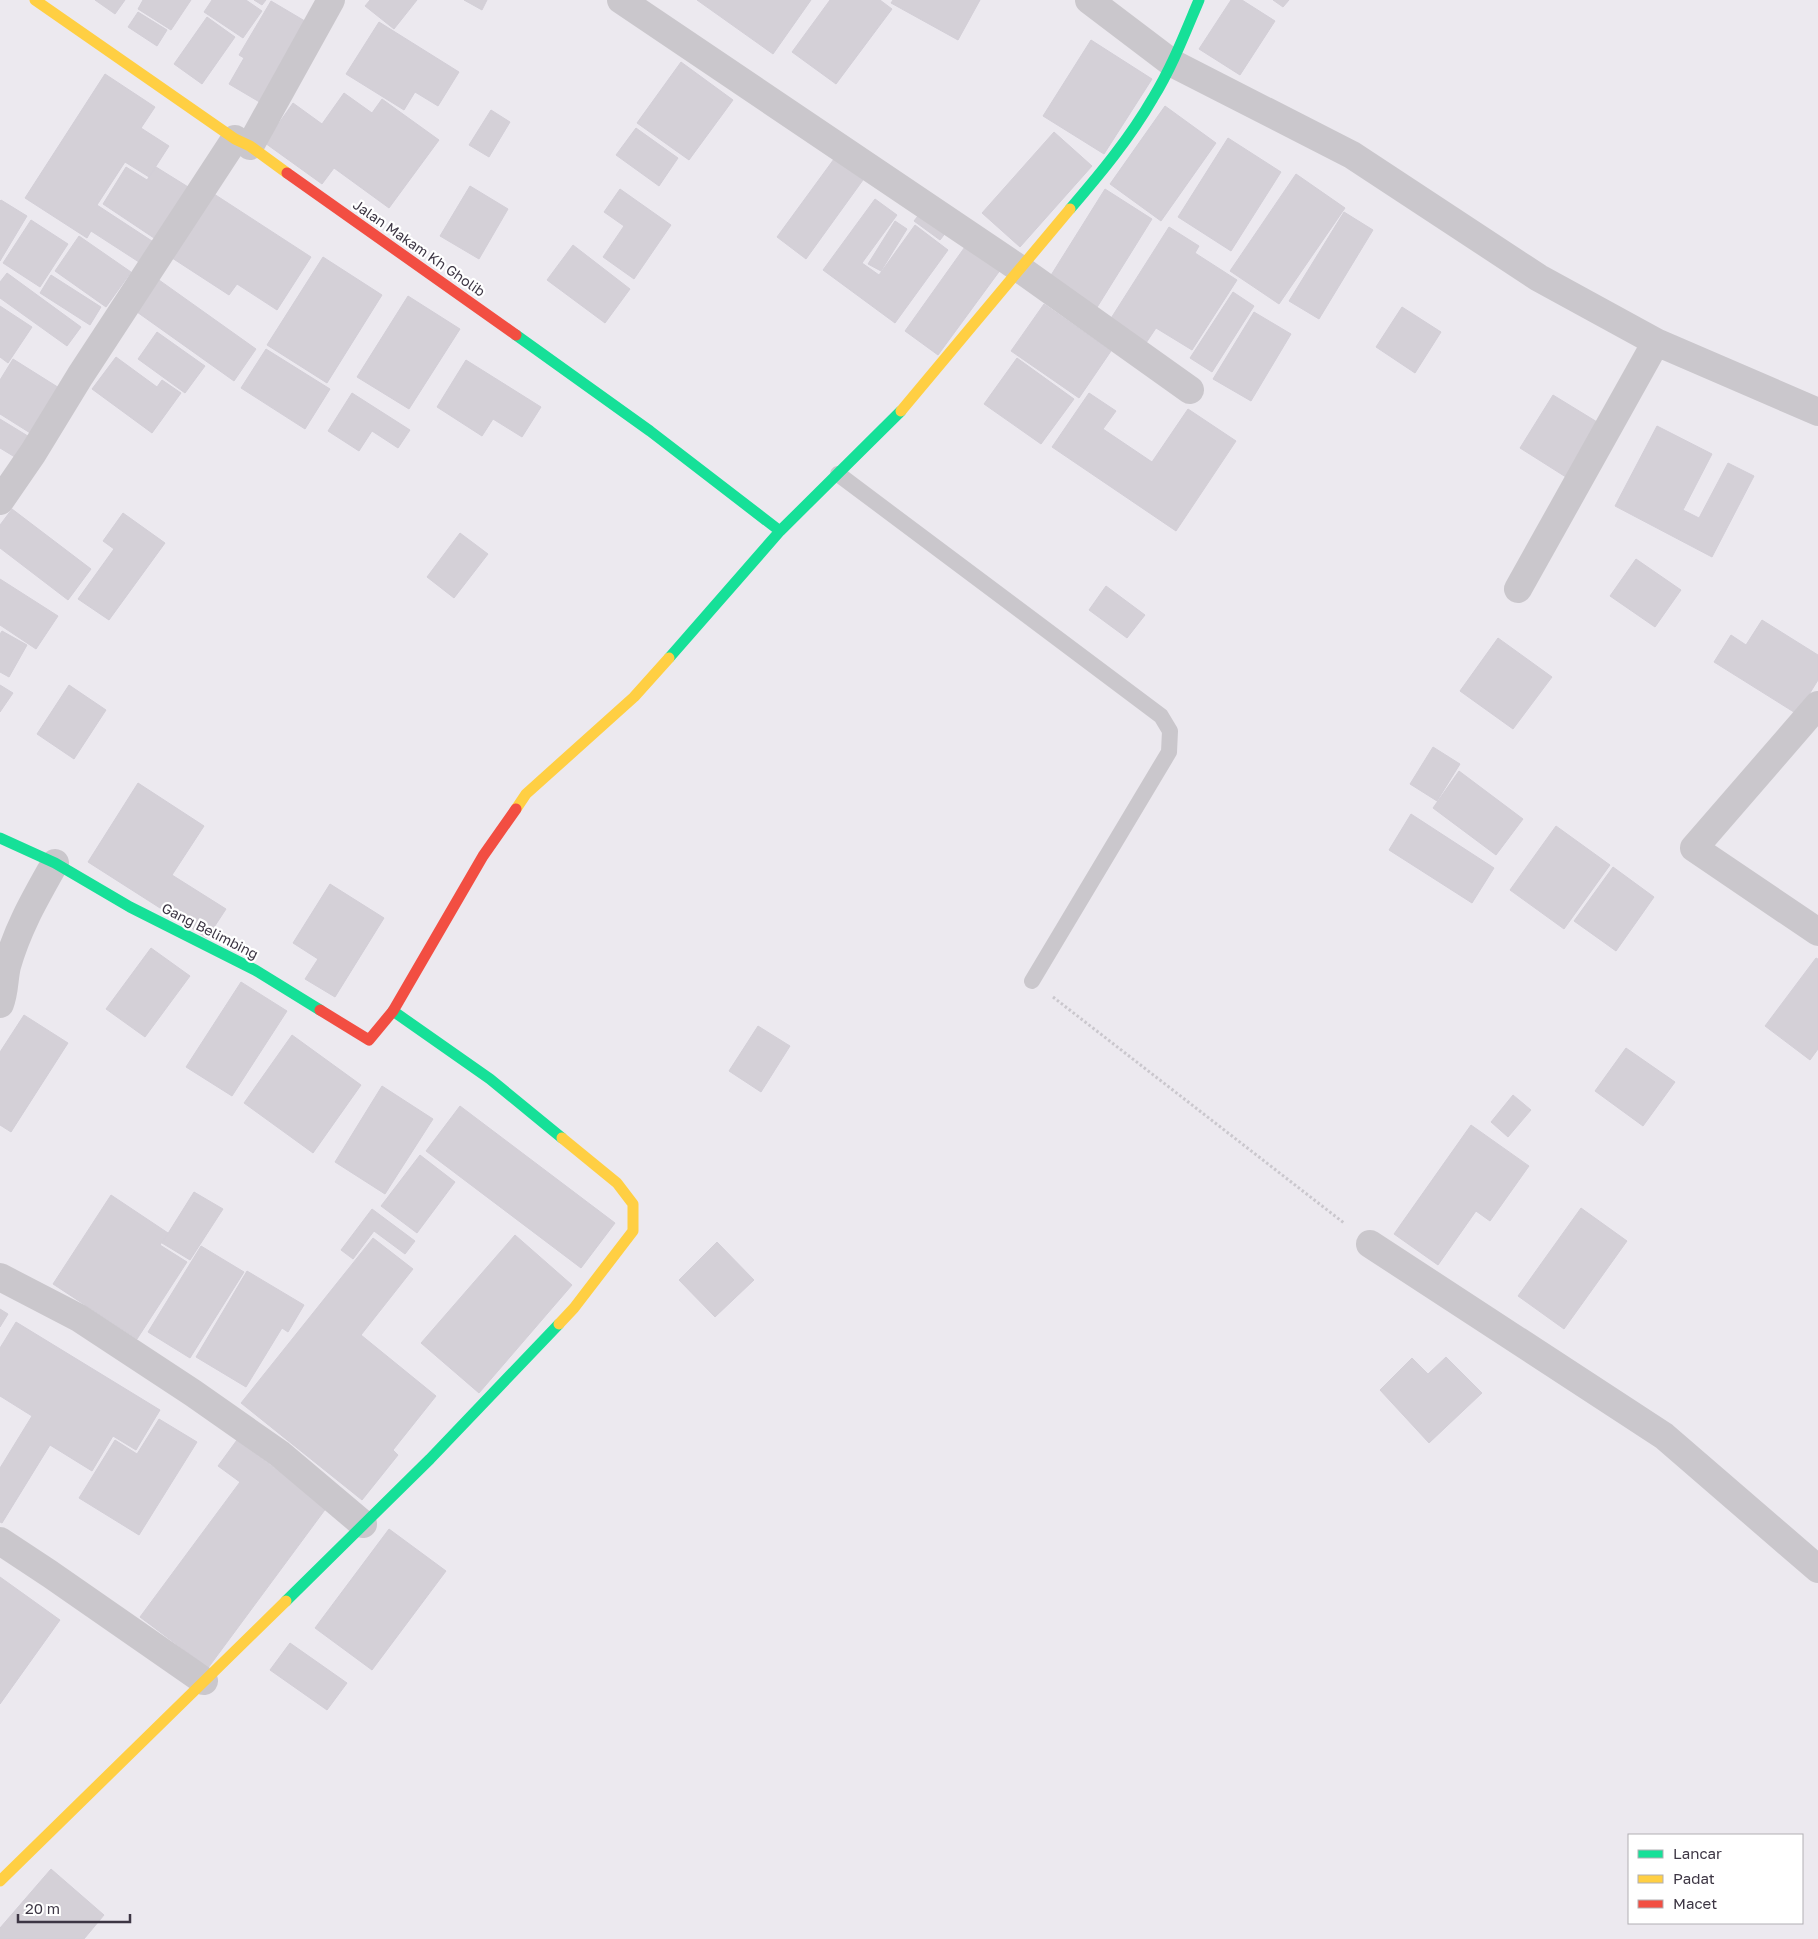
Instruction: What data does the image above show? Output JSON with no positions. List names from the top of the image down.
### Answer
{
  "streets": {
    "street": ["Jalan Makam Kh Gholib", "Gang Belimbing"]
  },
  "legend": ["Lancar", "Padat", "Macet"],
  "scale_bar": "20 m"
}
